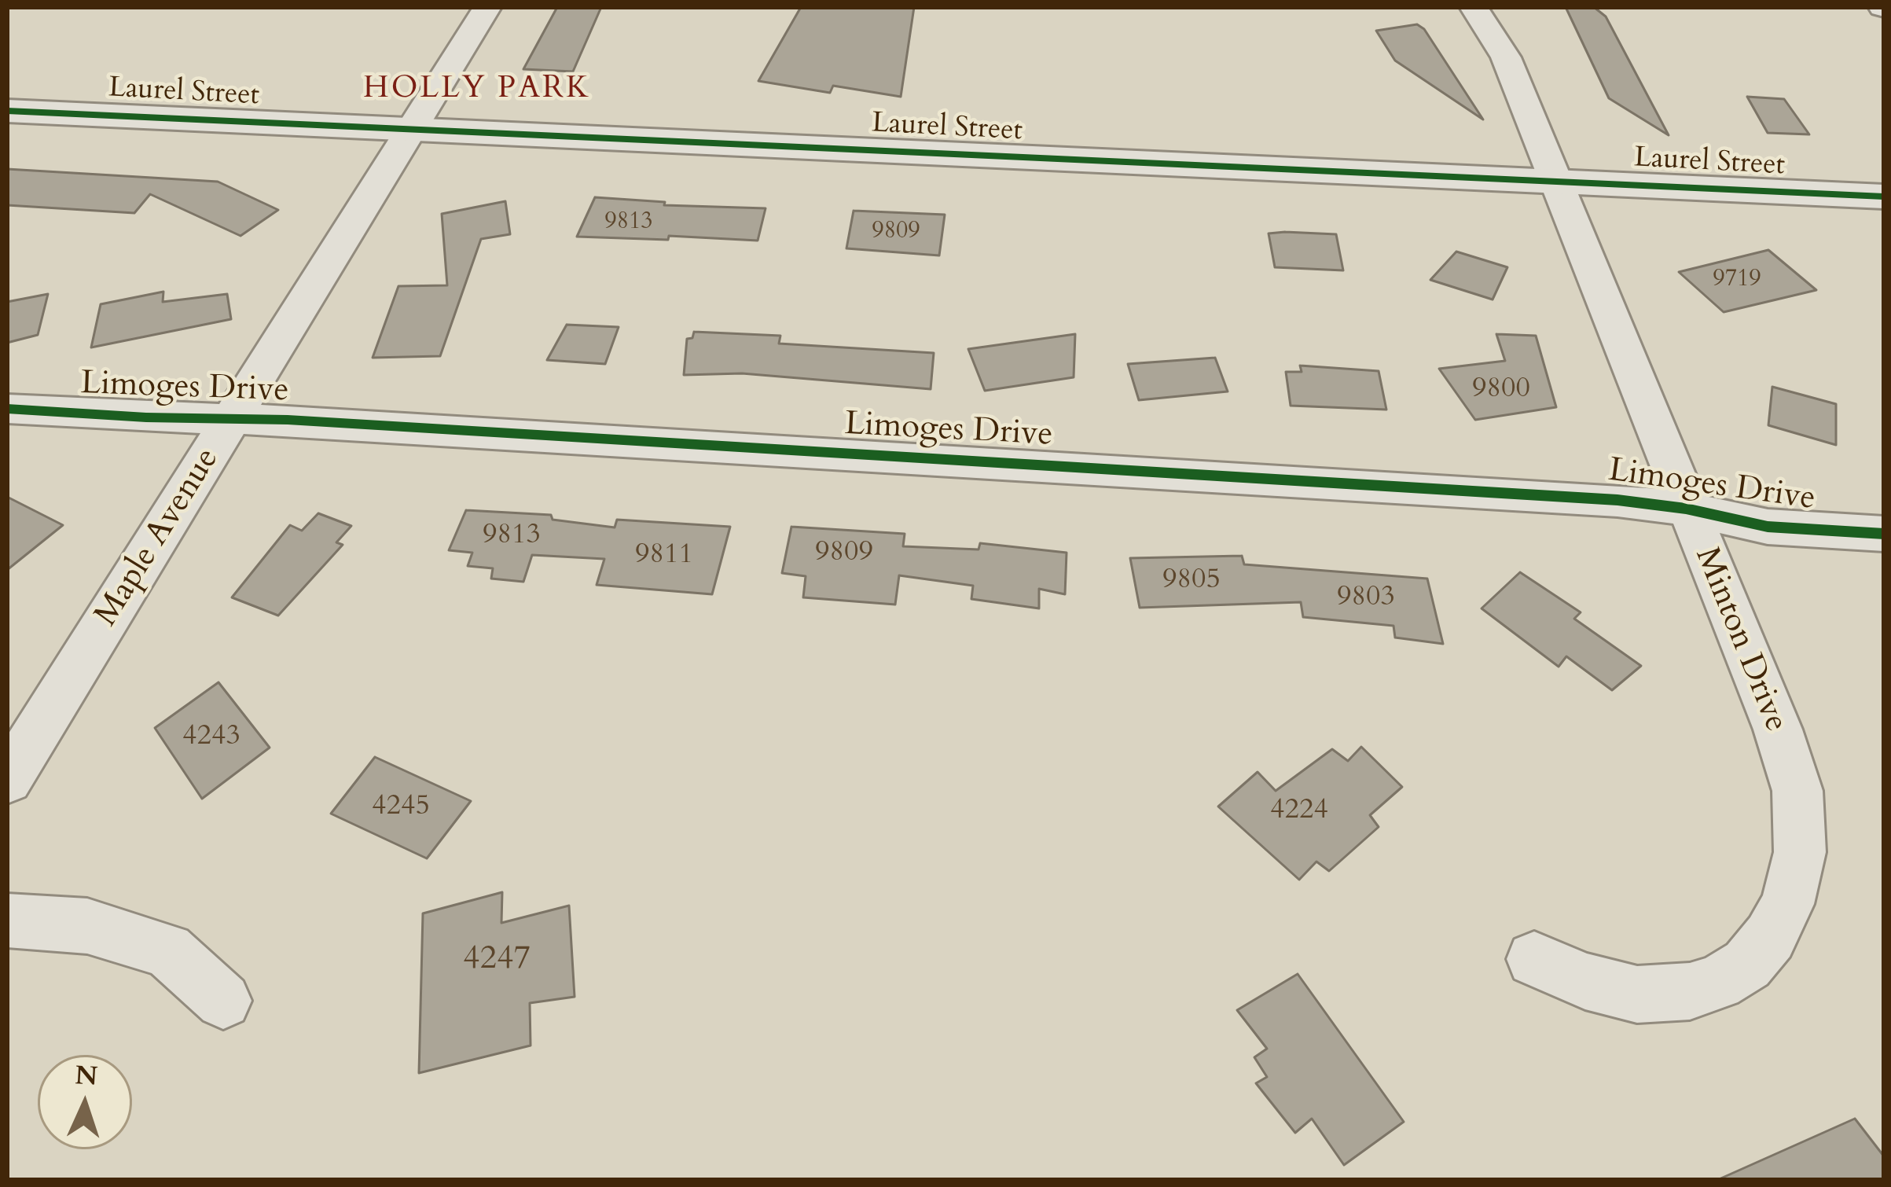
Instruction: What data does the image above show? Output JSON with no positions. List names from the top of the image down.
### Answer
{
  "streets": {
    "street": [
      "Laurel Street",
      "Limoges Drive",
      "Maple Avenue",
      "Minton Drive"
    ]
  },
  "crossings": [
    ["Laurel Street", "Maple Avenue"],
    ["Laurel Street", "Minton Drive"],
    ["Limoges Drive", "Maple Avenue"],
    ["Limoges Drive", "Minton Drive"]
  ],
  "districts": ["HOLLY PARK"],
  "house_numbers": [
    "9813",
    "9809",
    "9719",
    "9800",
    "9813",
    "9809",
    "9811",
    "9805",
    "9803",
    "4243",
    "4245",
    "4224",
    "4247"
  ],
  "north": "top"
}
